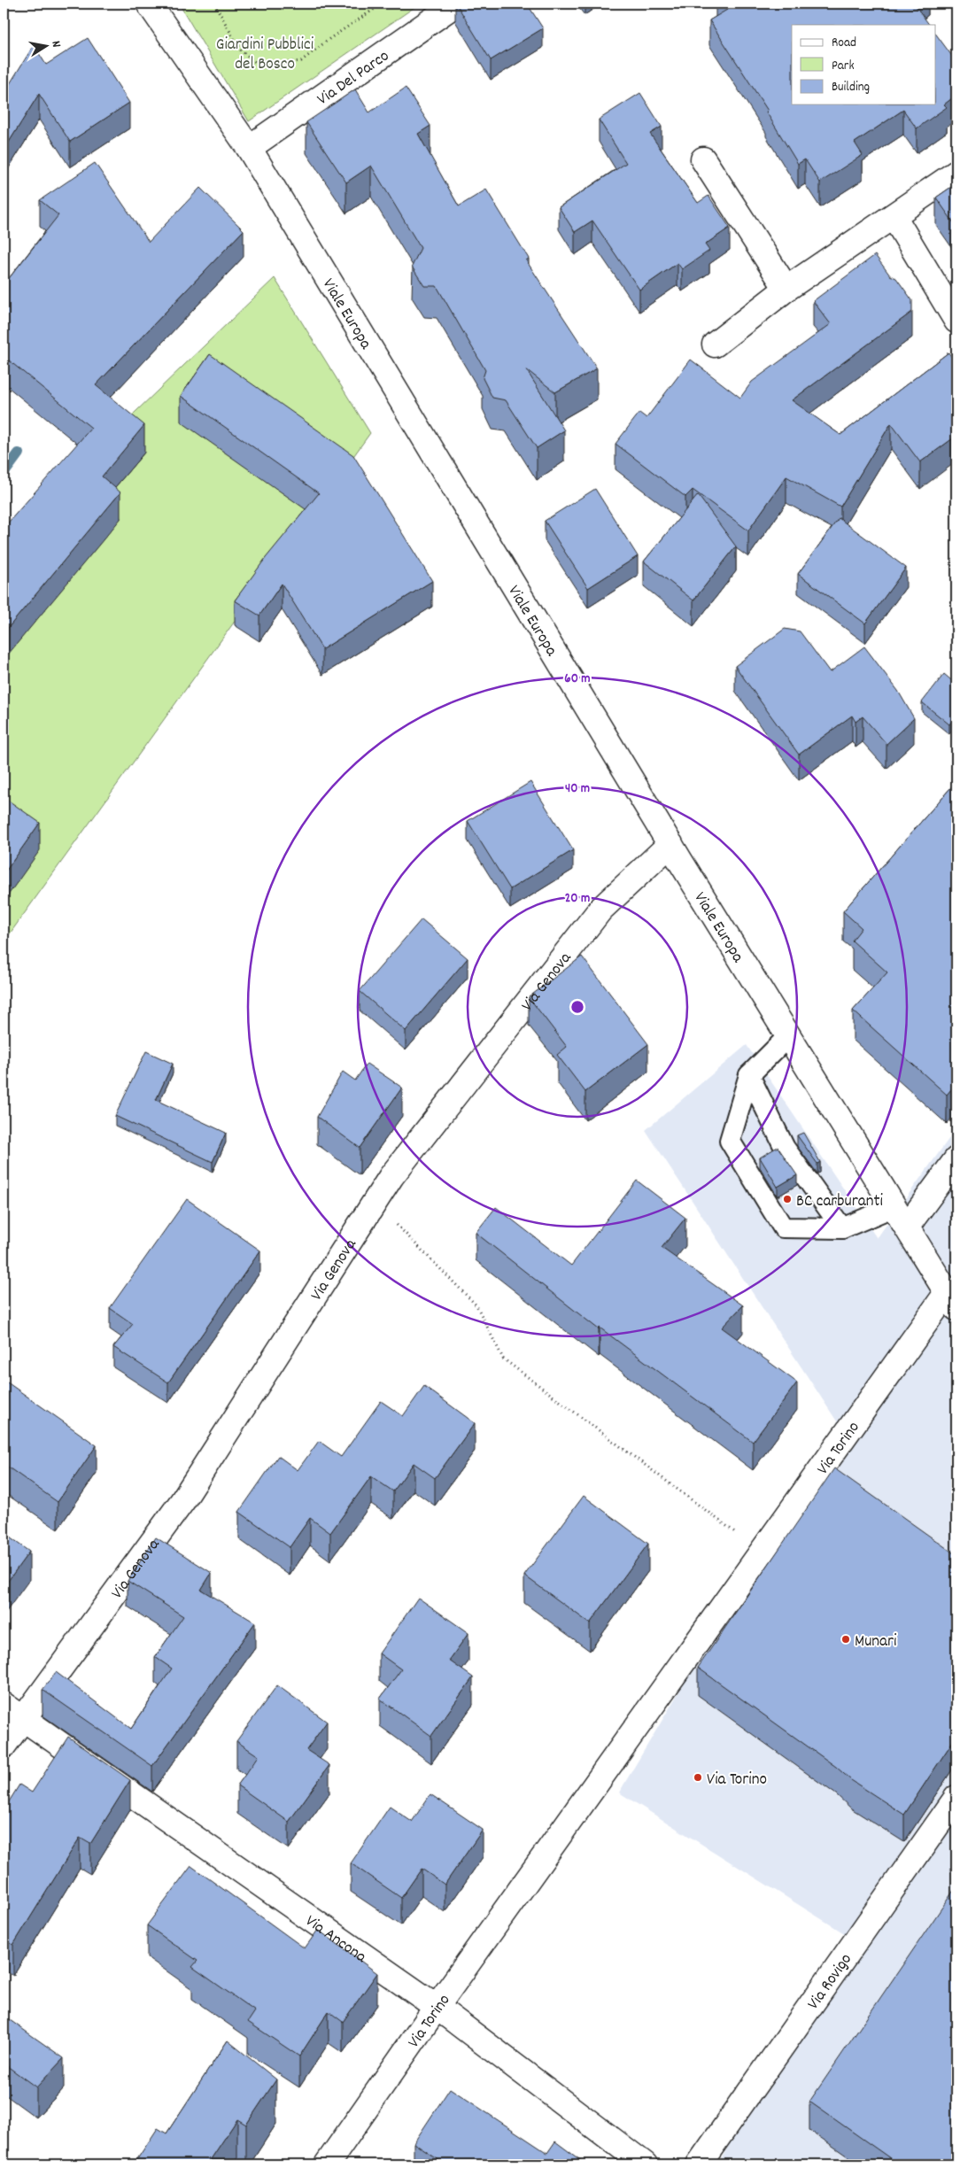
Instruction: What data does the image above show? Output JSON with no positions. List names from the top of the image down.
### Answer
{
  "streets": {
    "street": [
      "Via Del Parco",
      "Viale Europa",
      "Via Genova",
      "Via Torino",
      "Via Ancona",
      "Via Rovigo"
    ]
  },
  "crossings": [
    ["Via Del Parco", "Viale Europa"],
    ["Viale Europa", "Via Genova"],
    ["Viale Europa", "Via Torino"],
    ["Via Genova", "Via Ancona"],
    ["Via Torino", "Via Ancona"]
  ],
  "parks": ["Giardini Pubblici del Bosco"],
  "places": ["BC carburanti", "Munari", "Via Torino"],
  "legend": ["Road", "Park", "Building"],
  "north": "right",
  "rings": ["60 m", "40 m", "20 m"]
}
